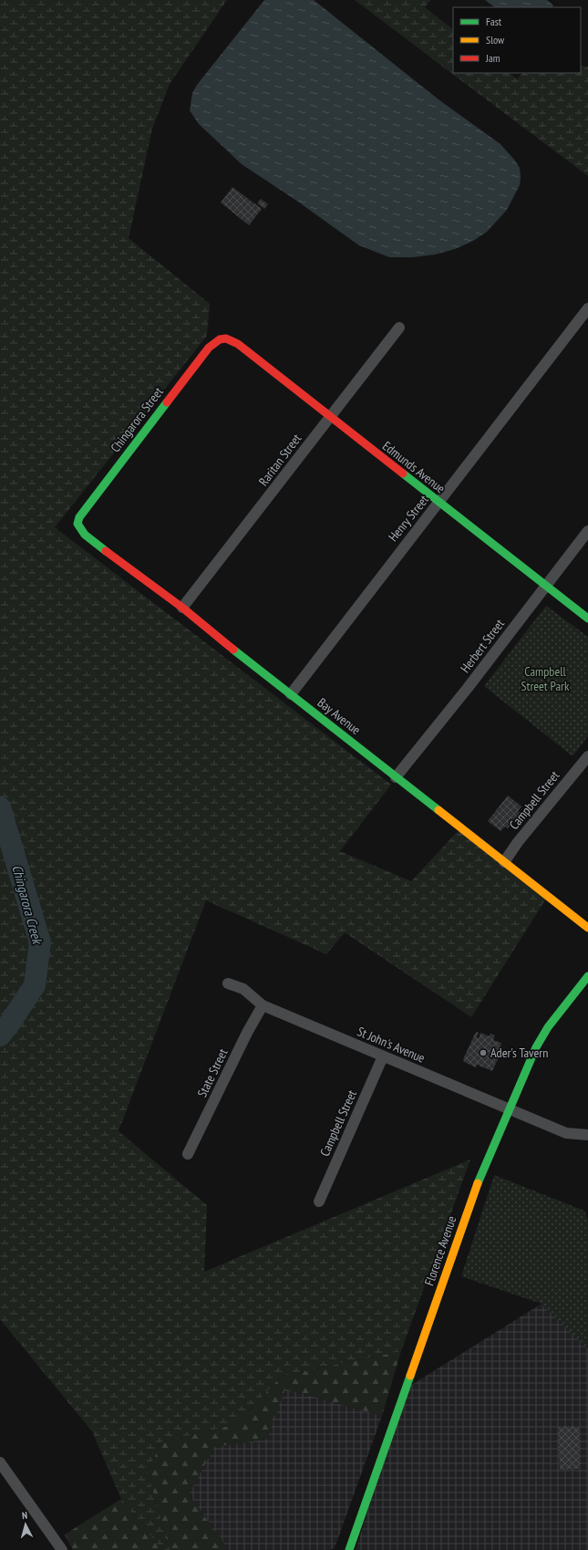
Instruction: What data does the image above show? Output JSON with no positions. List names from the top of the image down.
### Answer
{
  "streets": {
    "street": [
      "Chingarora Street",
      "Raritan Street",
      "Edmunds Avenue",
      "Henry Street",
      "Herbert Street",
      "Bay Avenue",
      "Campbell Street",
      "St John's Avenue",
      "State Street",
      "Florence Avenue"
    ]
  },
  "crossings": [
    ["Chingarora Street", "Edmunds Avenue"],
    ["Chingarora Street", "Bay Avenue"],
    ["Raritan Street", "Edmunds Avenue"],
    ["Raritan Street", "Bay Avenue"],
    ["Edmunds Avenue", "Henry Street"],
    ["Edmunds Avenue", "Herbert Street"],
    ["Henry Street", "Bay Avenue"],
    ["Herbert Street", "Bay Avenue"],
    ["Bay Avenue", "Campbell Street"],
    ["Campbell Street", "St John's Avenue"],
    ["St John's Avenue", "State Street"],
    ["St John's Avenue", "Florence Avenue"]
  ],
  "water": ["Chingarora Creek"],
  "parks": ["Campbell Street Park"],
  "places": ["Ader's Tavern"],
  "legend": ["Fast", "Slow", "Jam"],
  "north": "top"
}
